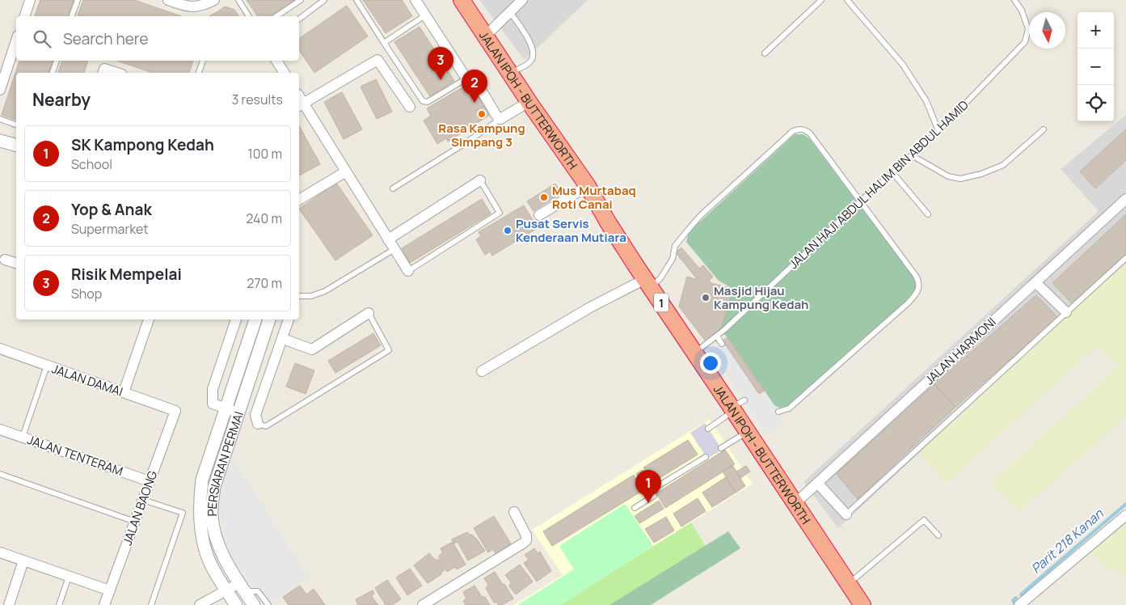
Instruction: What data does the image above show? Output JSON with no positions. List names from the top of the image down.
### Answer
{
  "streets": {
    "highway": ["JALAN IPOH - BUTTERWORTH", "1"],
    "street": [
      "JALAN HARMONI",
      "JALAN DAMAI",
      "JALAN TENTERAM",
      "PERSIARAN PERMAI",
      "JALAN BAONG"
    ],
    "lane": ["JALAN HAJI ABDUL HALIM BIN ABDUL HAMID"]
  },
  "crossings": [
    ["JALAN IPOH - BUTTERWORTH", "JALAN HAJI ABDUL HALIM BIN ABDUL HAMID"],
    ["JALAN IPOH - BUTTERWORTH", "JALAN HARMONI"],
    ["JALAN DAMAI", "JALAN BAONG"],
    ["JALAN TENTERAM", "JALAN BAONG"]
  ],
  "water": ["Parit 218 Kanan"],
  "places": [
    "Rasa Kampung Simpang 3",
    "Mus Murtabaq Roti Canai",
    "Pusat Servis Kenderaan Mutiara",
    "Masjid Hijau Kampung Kedah"
  ],
  "north": "bottom",
  "page": {
    "map_buttons": ["+", "−"],
    "search": "Search here",
    "pins": ["3", "2", "1"],
    "heading": ["Nearby", "3 results"],
    "list": [
      {
        "mark": "1",
        "name": "SK Kampong Kedah",
        "note": "School",
        "value": "100 m"
      },
      {
        "mark": "2",
        "name": "Yop & Anak",
        "note": "Supermarket",
        "value": "240 m"
      },
      {
        "mark": "3",
        "name": "Risik Mempelai",
        "note": "Shop",
        "value": "270 m"
      }
    ]
  }
}
